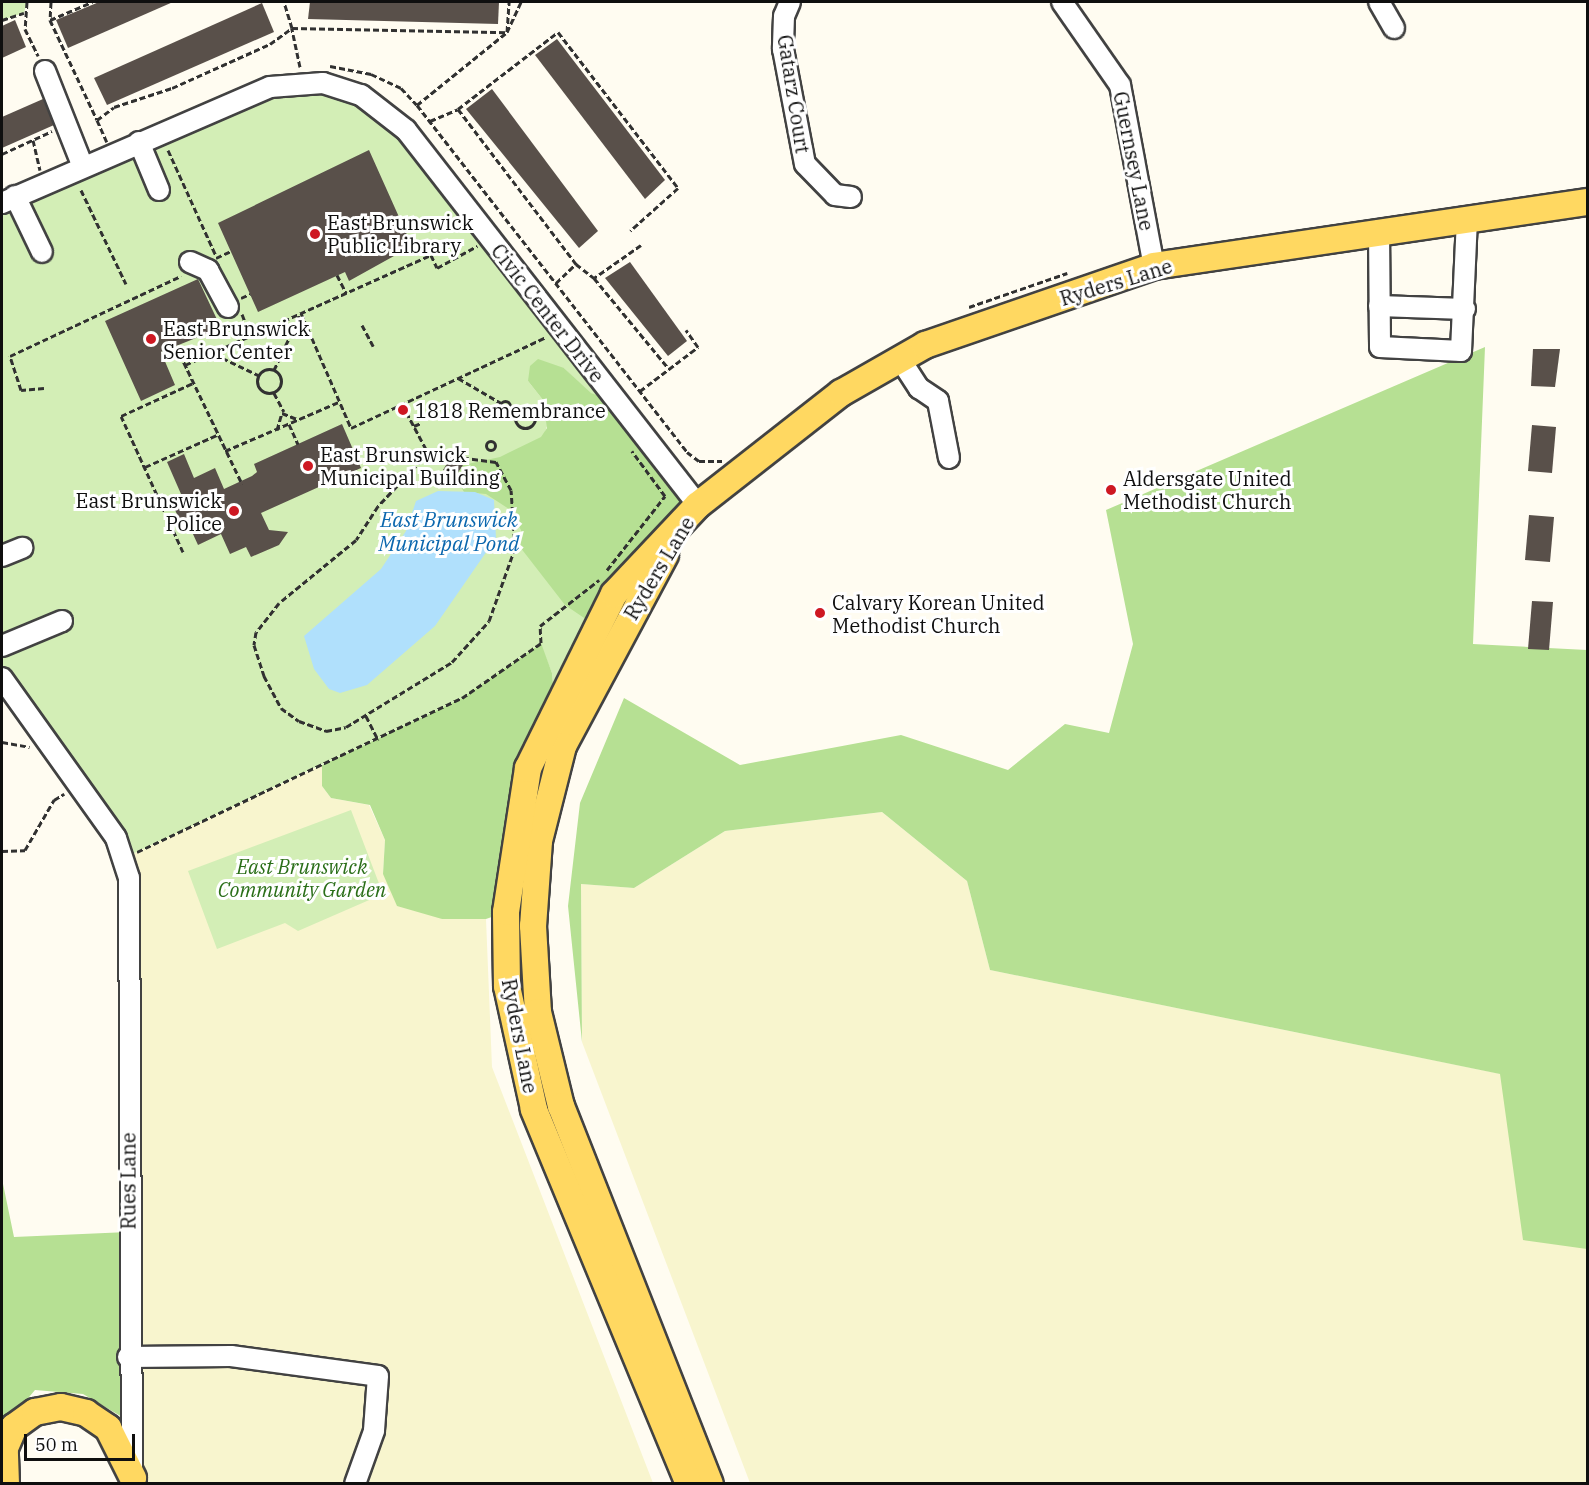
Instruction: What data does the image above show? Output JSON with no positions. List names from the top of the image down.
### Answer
{
  "streets": {
    "main road": ["Ryders Lane"],
    "street": [
      "Gatarz Court",
      "Guernsey Lane",
      "Civic Center Drive",
      "Rues Lane"
    ]
  },
  "crossings": [
    ["Guernsey Lane", "Ryders Lane"],
    ["Ryders Lane", "Civic Center Drive"]
  ],
  "water": ["East Brunswick Municipal Pond"],
  "parks": ["East Brunswick Community Garden"],
  "places": [
    "East Brunswick Public Library",
    "East Brunswick Senior Center",
    "1818 Remembrance",
    "East Brunswick Municipal Building",
    "Aldersgate United Methodist Church",
    "East Brunswick Police",
    "Calvary Korean United Methodist Church"
  ],
  "scale_bar": "50 m"
}
